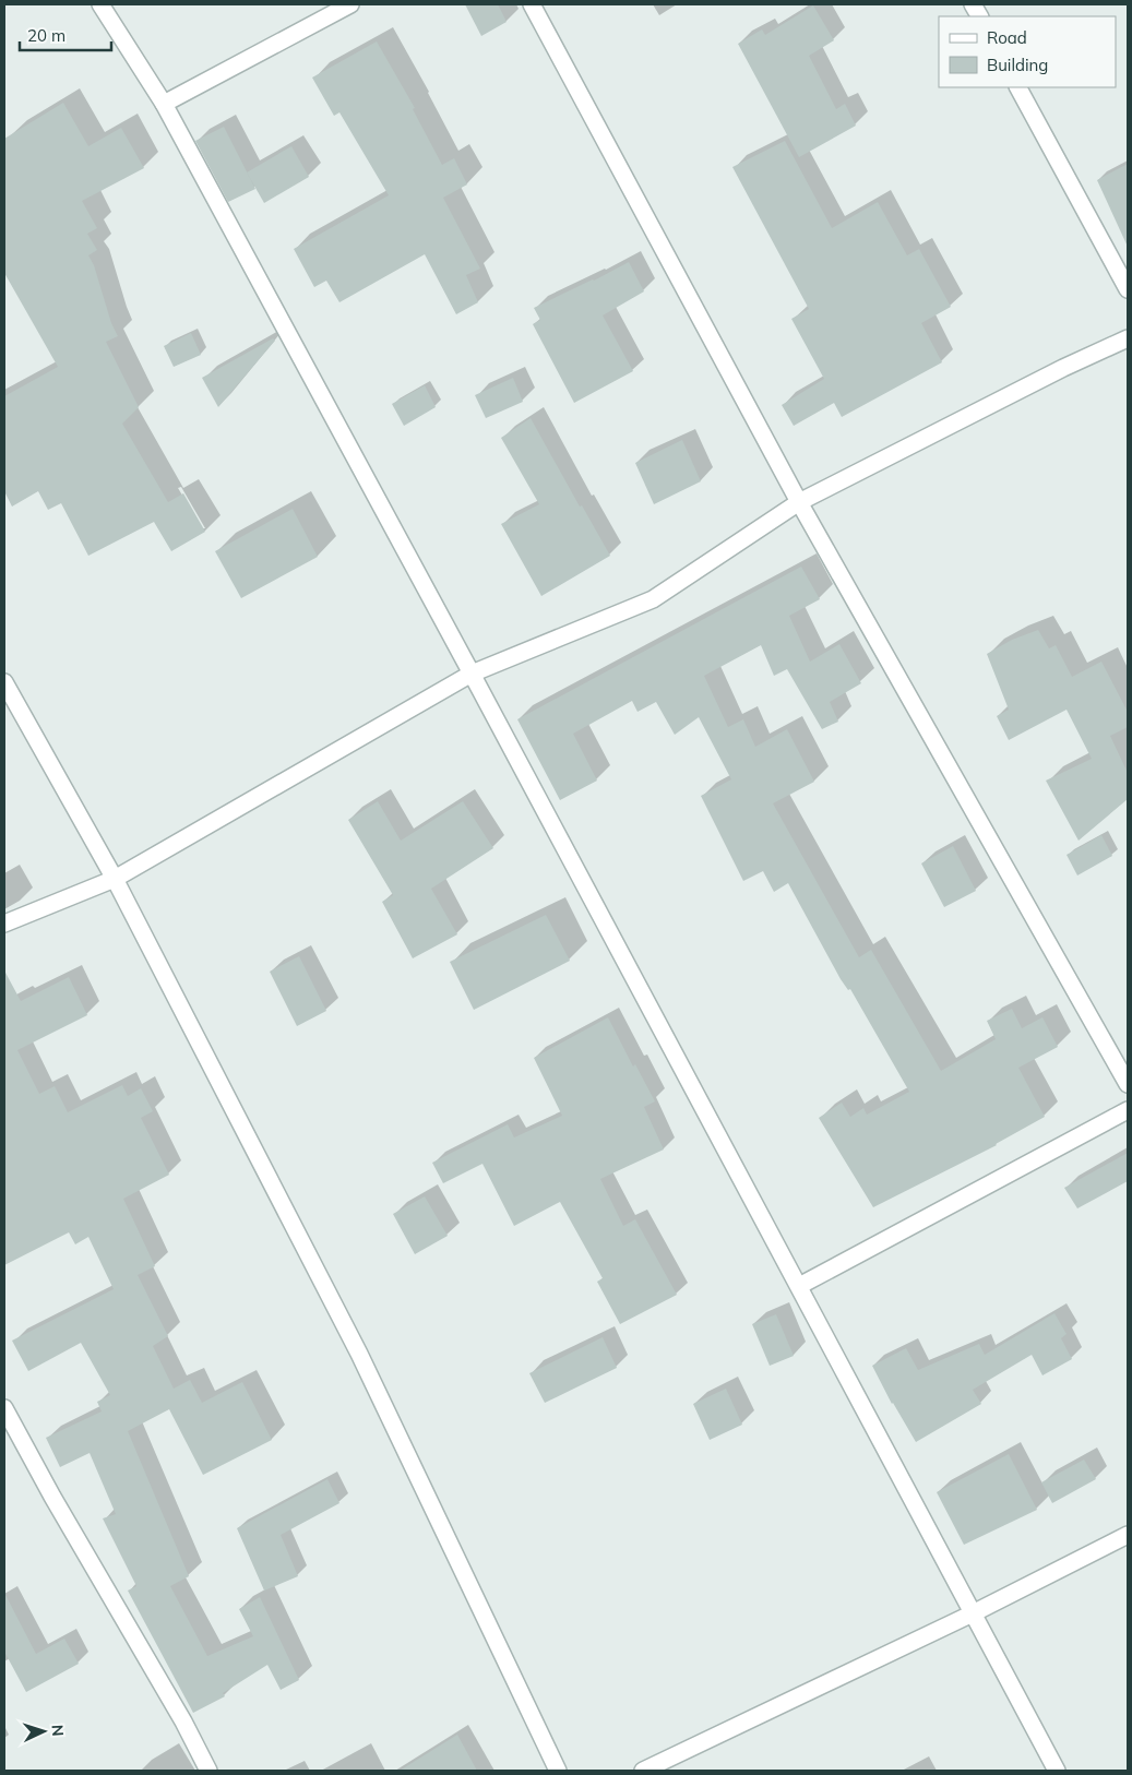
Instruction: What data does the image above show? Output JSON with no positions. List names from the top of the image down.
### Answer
{
  "legend": ["Road", "Building"],
  "scale_bar": "20 m",
  "north": "right"
}
